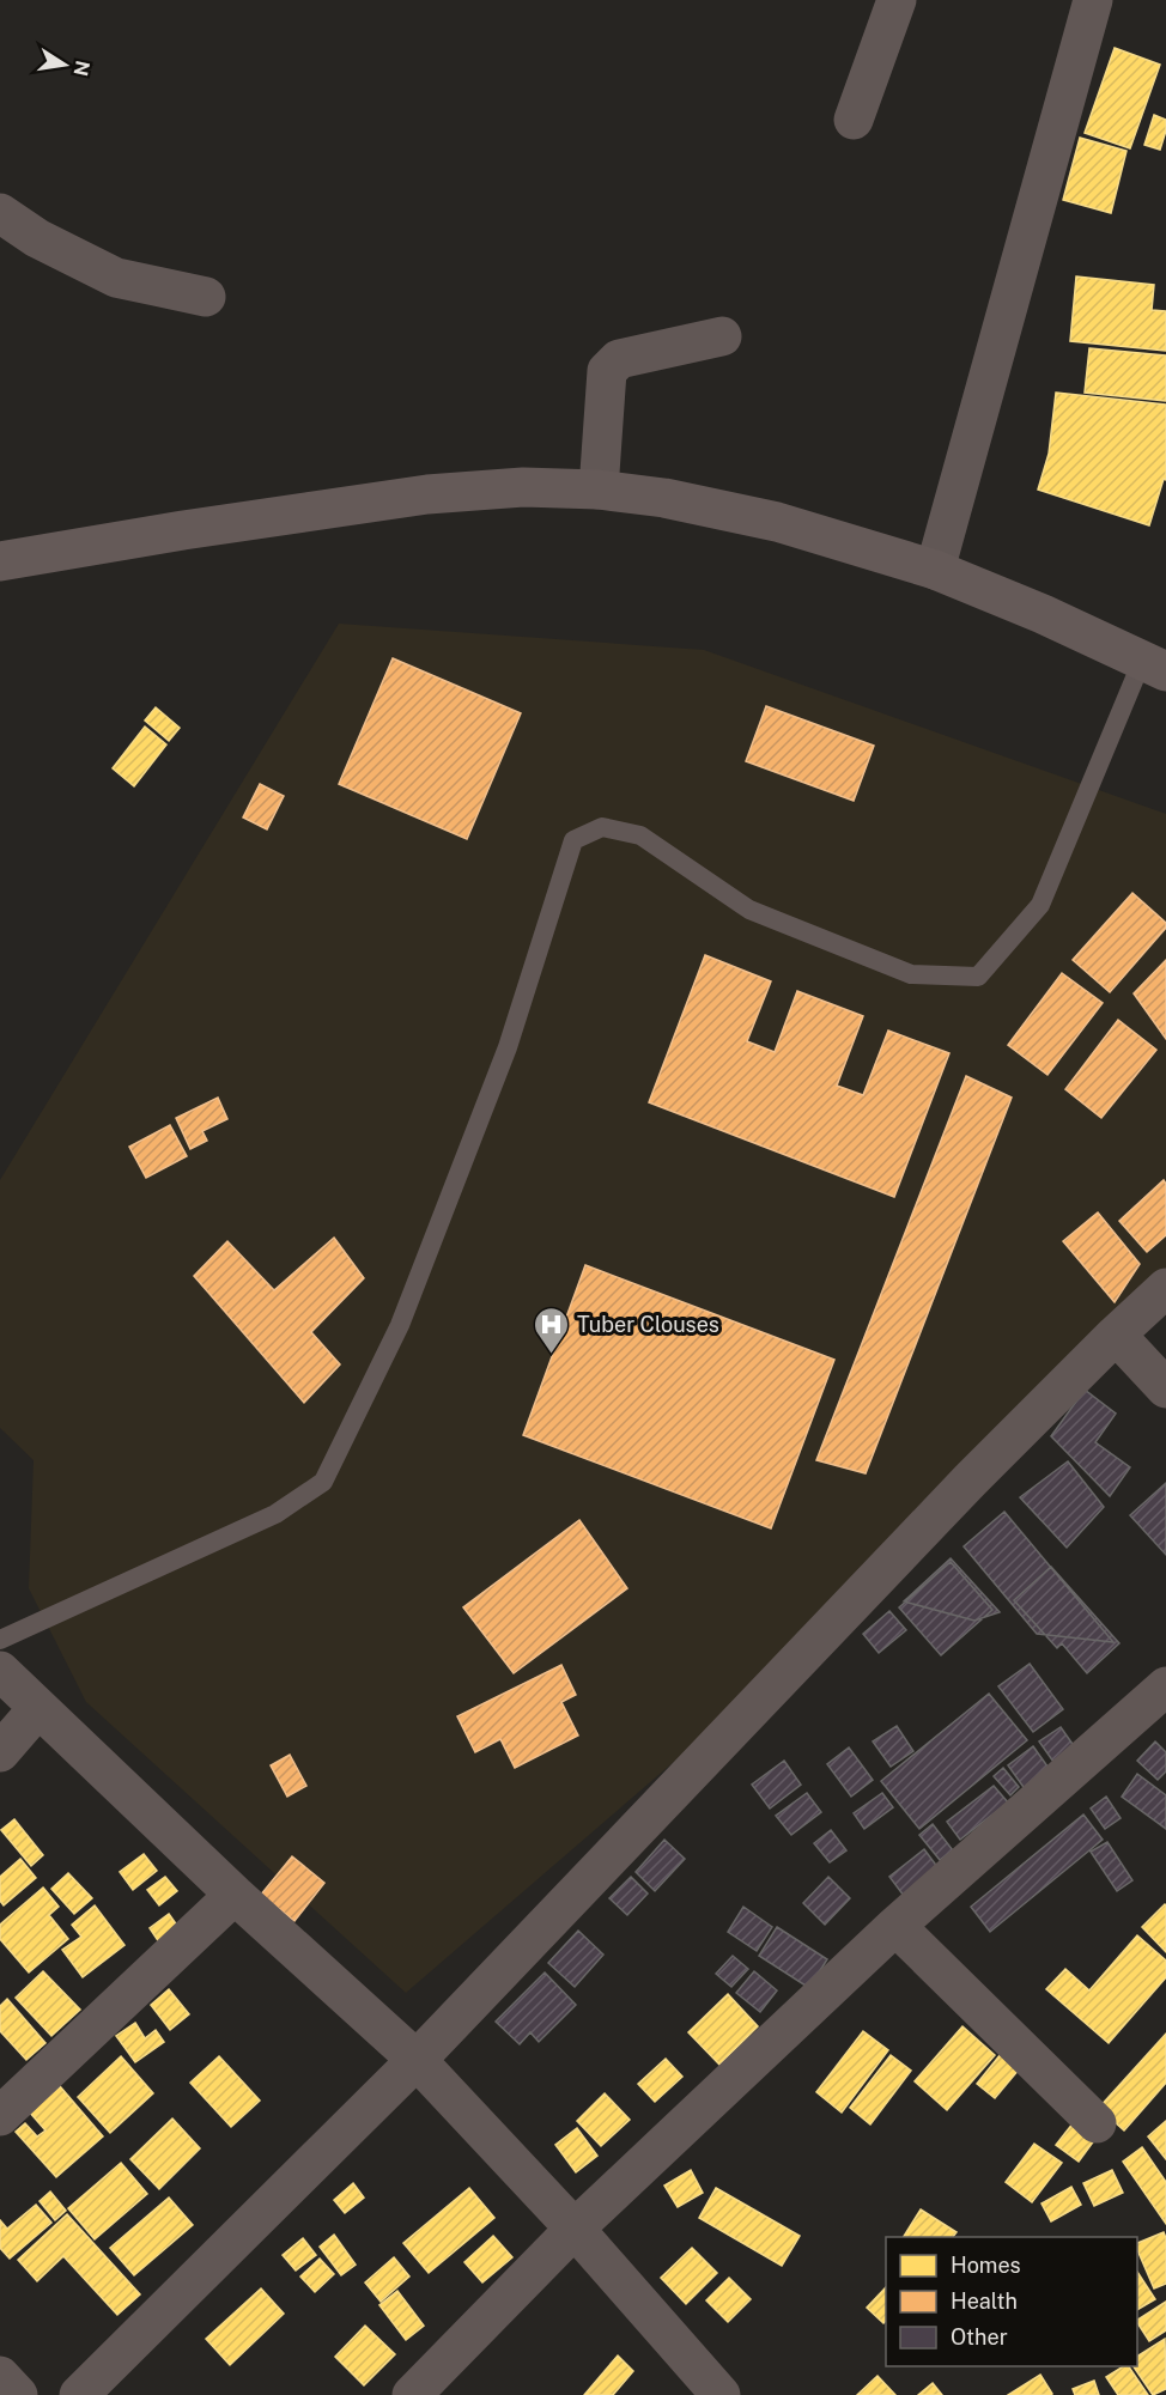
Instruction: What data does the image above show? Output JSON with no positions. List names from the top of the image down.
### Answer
{
  "places": {
    "hospital": ["Tuber Clouses"]
  },
  "legend": ["Homes", "Health", "Other"],
  "north": "right"
}
